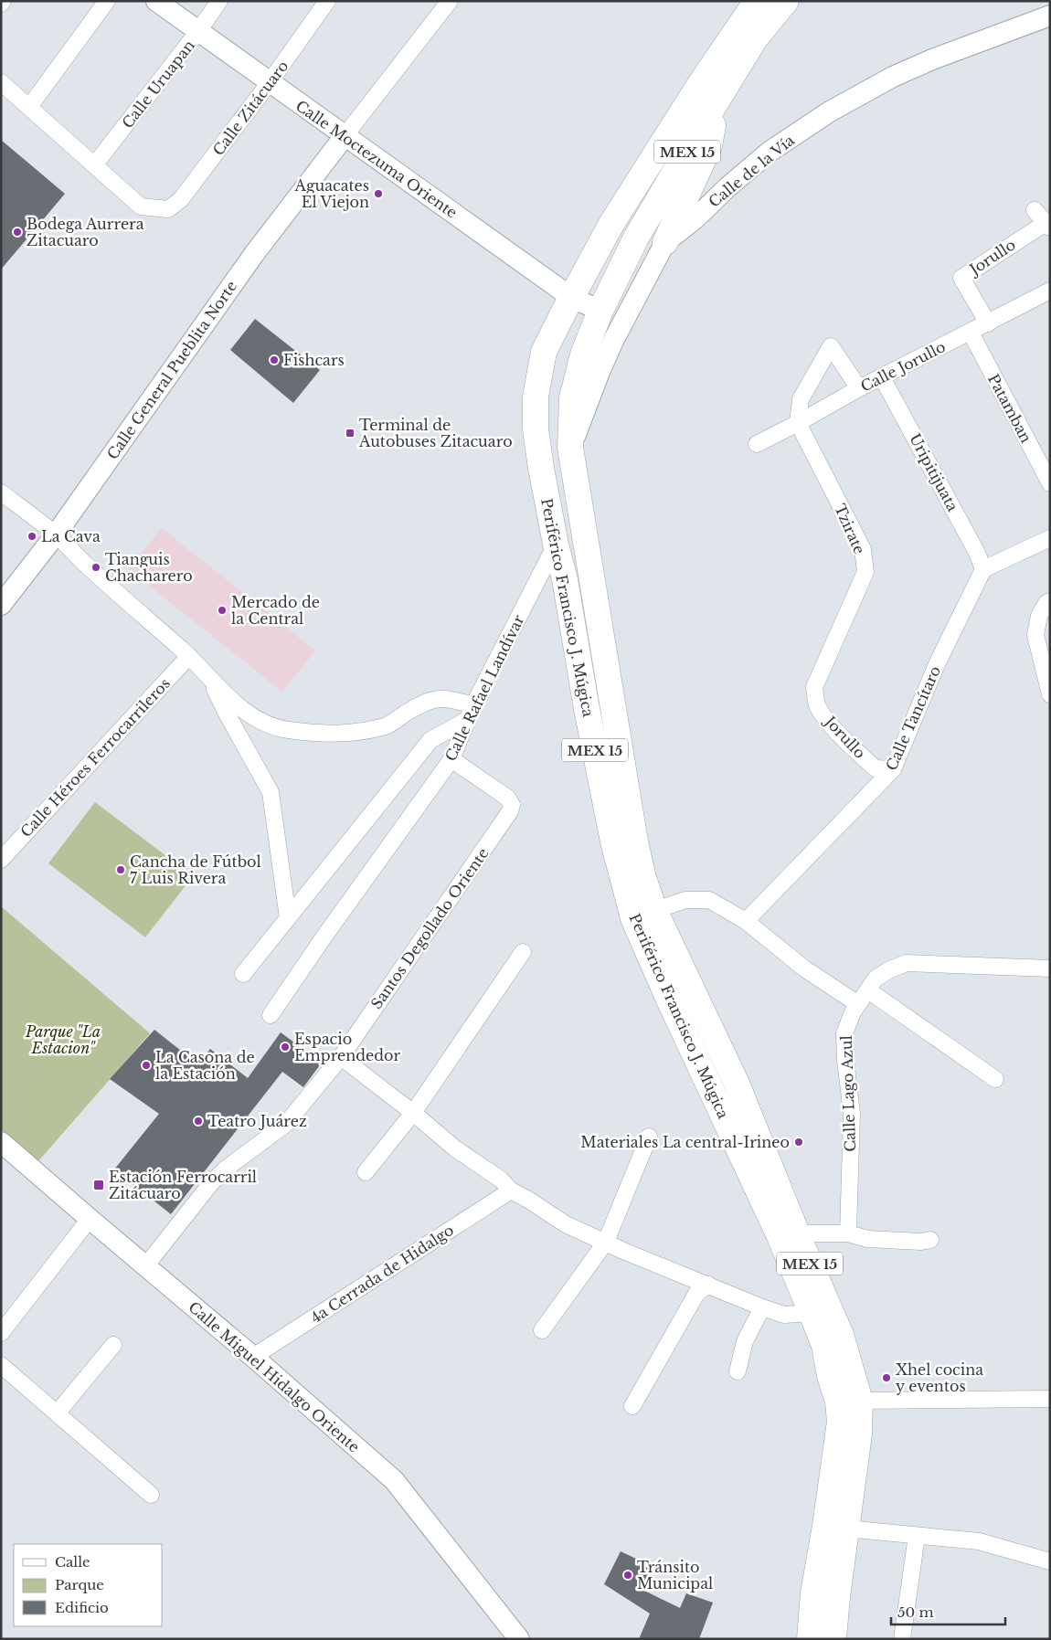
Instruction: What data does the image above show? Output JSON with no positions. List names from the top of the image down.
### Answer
{
  "streets": {
    "main road": ["MEX 15", "Periférico Francisco J. Múgica"],
    "street": [
      "Calle Uruapan",
      "Calle Zitácuaro",
      "Calle Moctezuma Oriente",
      "Calle de la Vía",
      "Jorullo",
      "Calle Jorullo",
      "Calle General Pueblita Norte",
      "Patamban",
      "Uripitijuata",
      "Tzirate",
      "Calle Rafael Landívar",
      "Calle Tancítaro",
      "Calle Héroes Ferrocarrileros",
      "Santos Degollado Oriente",
      "Calle Lago Azul",
      "4a Cerrada de Hidalgo",
      "Calle Miguel Hidalgo Oriente"
    ]
  },
  "crossings": [
    ["Calle Uruapan", "Calle Zitácuaro"],
    ["Calle Uruapan", "Calle Moctezuma Oriente"],
    ["Calle Zitácuaro", "Calle Moctezuma Oriente"],
    ["Calle Moctezuma Oriente", "Calle General Pueblita Norte"],
    ["Calle Moctezuma Oriente", "Periférico Francisco J. Múgica"],
    ["Calle de la Vía", "Periférico Francisco J. Múgica"],
    ["Jorullo", "Calle Jorullo"],
    ["Jorullo", "Tzirate"],
    ["Jorullo", "Calle Tancítaro"],
    ["Calle Jorullo", "Patamban"],
    ["Calle Jorullo", "Uripitijuata"],
    ["Calle Jorullo", "Tzirate"],
    ["Uripitijuata", "Calle Tancítaro"],
    ["Periférico Francisco J. Múgica", "Calle Rafael Landívar"],
    ["Calle Rafael Landívar", "Santos Degollado Oriente"],
    ["Santos Degollado Oriente", "Calle Miguel Hidalgo Oriente"],
    ["4a Cerrada de Hidalgo", "Calle Miguel Hidalgo Oriente"]
  ],
  "parks": ["Parque \"La Estacion\""],
  "places": {
    "other": [
      "Aguacates El Viejon",
      "Bodega Aurrera Zitacuaro",
      "Fishcars",
      "La Cava",
      "Tianguis Chacharero",
      "Mercado de la Central",
      "Cancha de Fútbol 7 Luis Rivera",
      "Espacio Emprendedor",
      "La Casona de la Estación",
      "Teatro Juárez",
      "Materiales La central-Irineo",
      "Xhel cocina y eventos",
      "Tránsito Municipal"
    ],
    "transit": ["Terminal de Autobuses Zitacuaro", "Estación Ferrocarril Zitácuaro"]
  },
  "legend": ["Calle", "Parque", "Edificio"],
  "scale_bar": "50 m"
}
